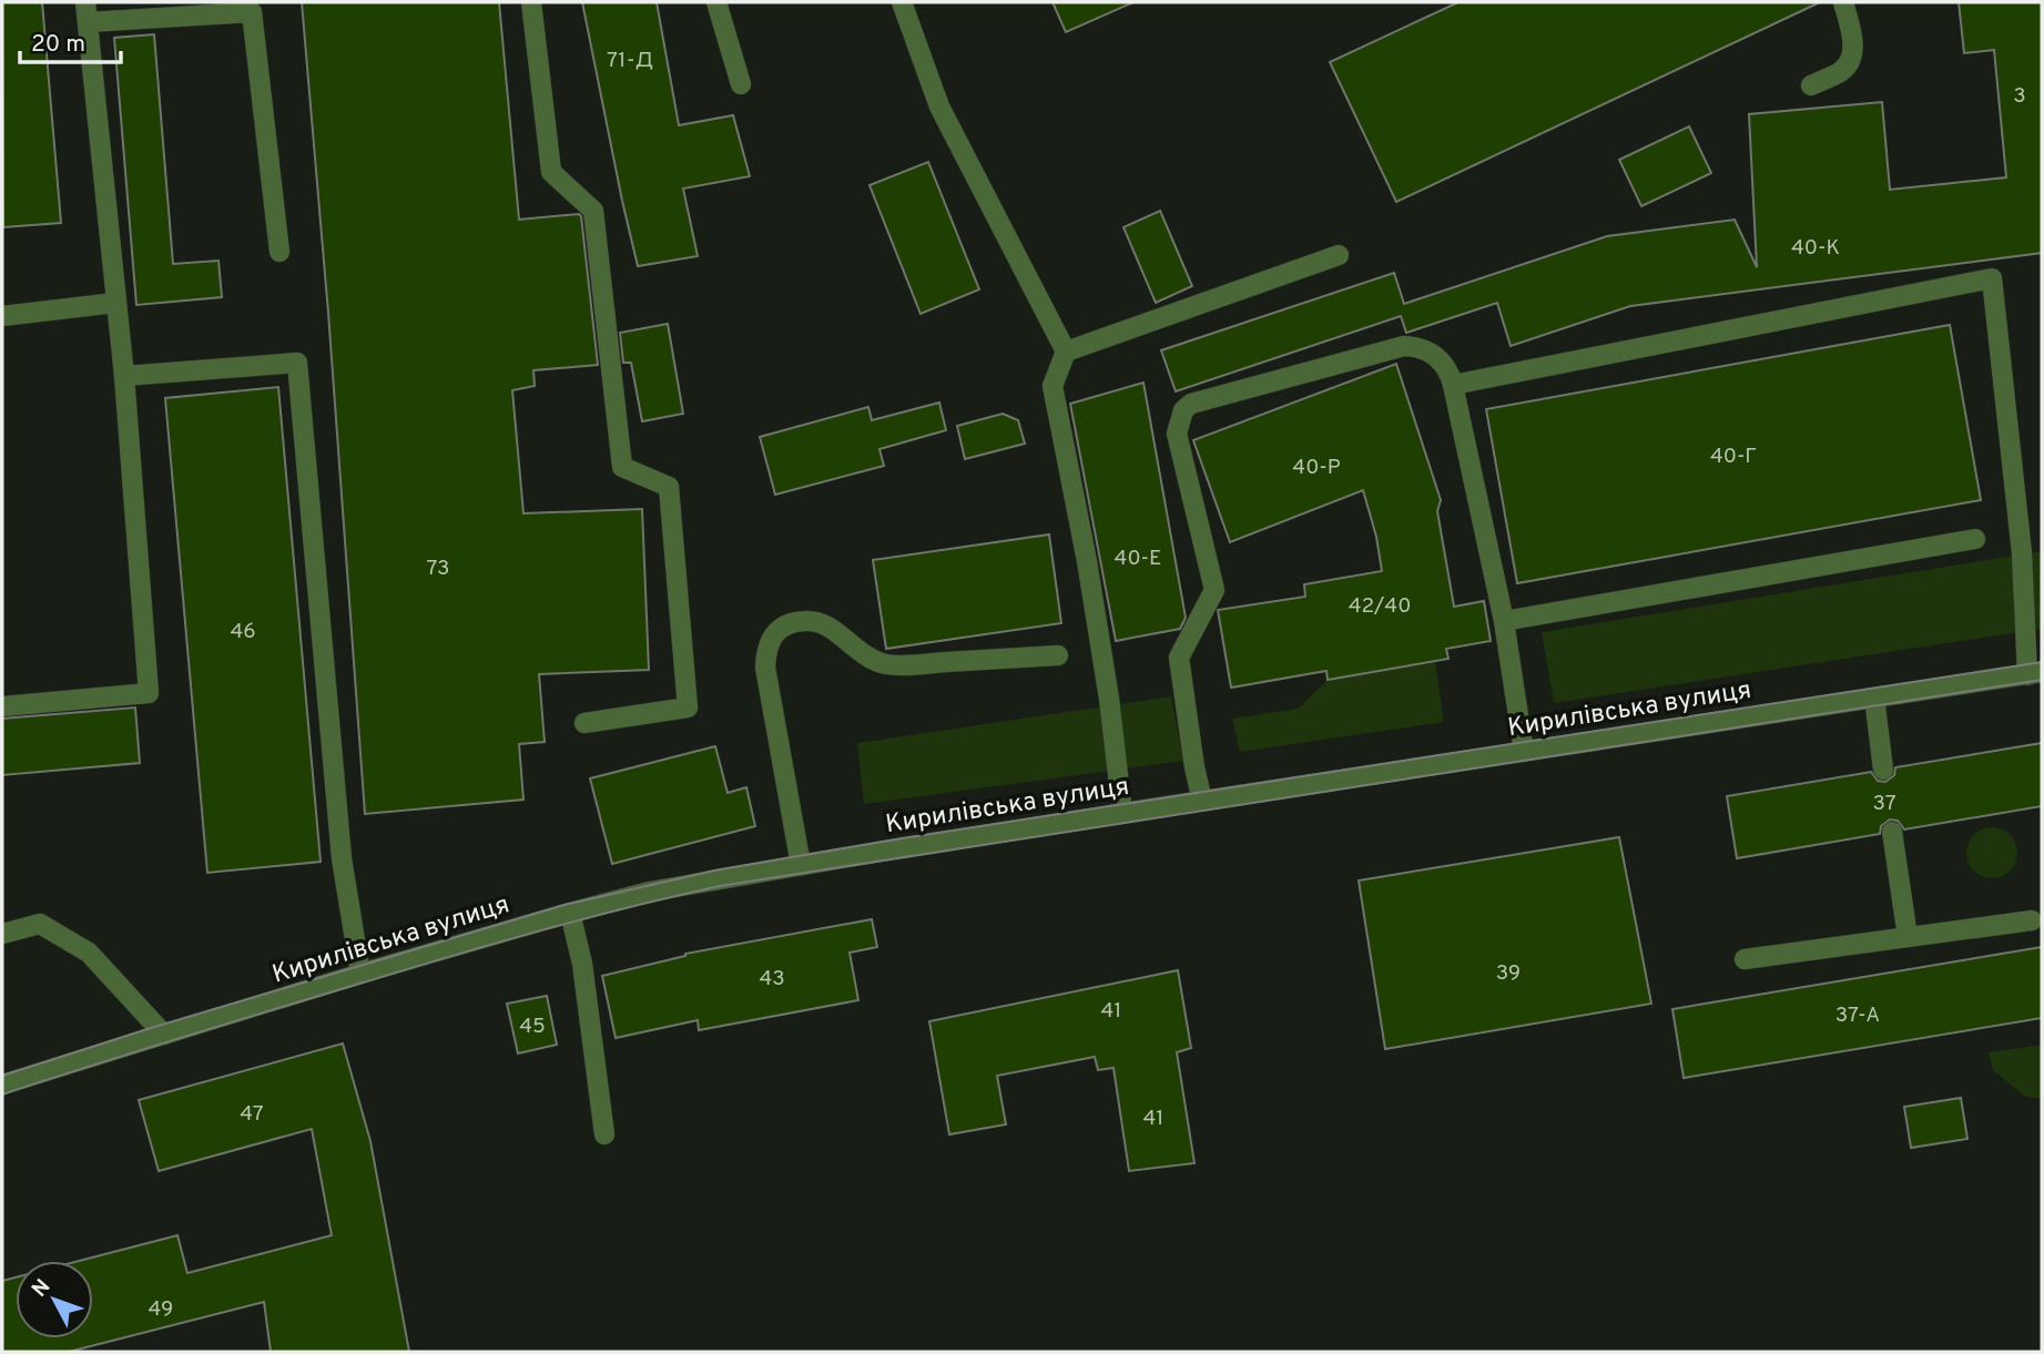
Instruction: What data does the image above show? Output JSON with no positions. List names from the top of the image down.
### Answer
{
  "streets": {
    "street": ["Кирилівська вулиця"]
  },
  "house_numbers": [
    "71-Д",
    "3",
    "40-К",
    "40-Г",
    "40-Р",
    "40-Е",
    "73",
    "42/40",
    "46",
    "37",
    "39",
    "43",
    "41",
    "37-А",
    "45",
    "47",
    "41",
    "49"
  ],
  "scale_bar": "20 m",
  "north": "top left"
}
